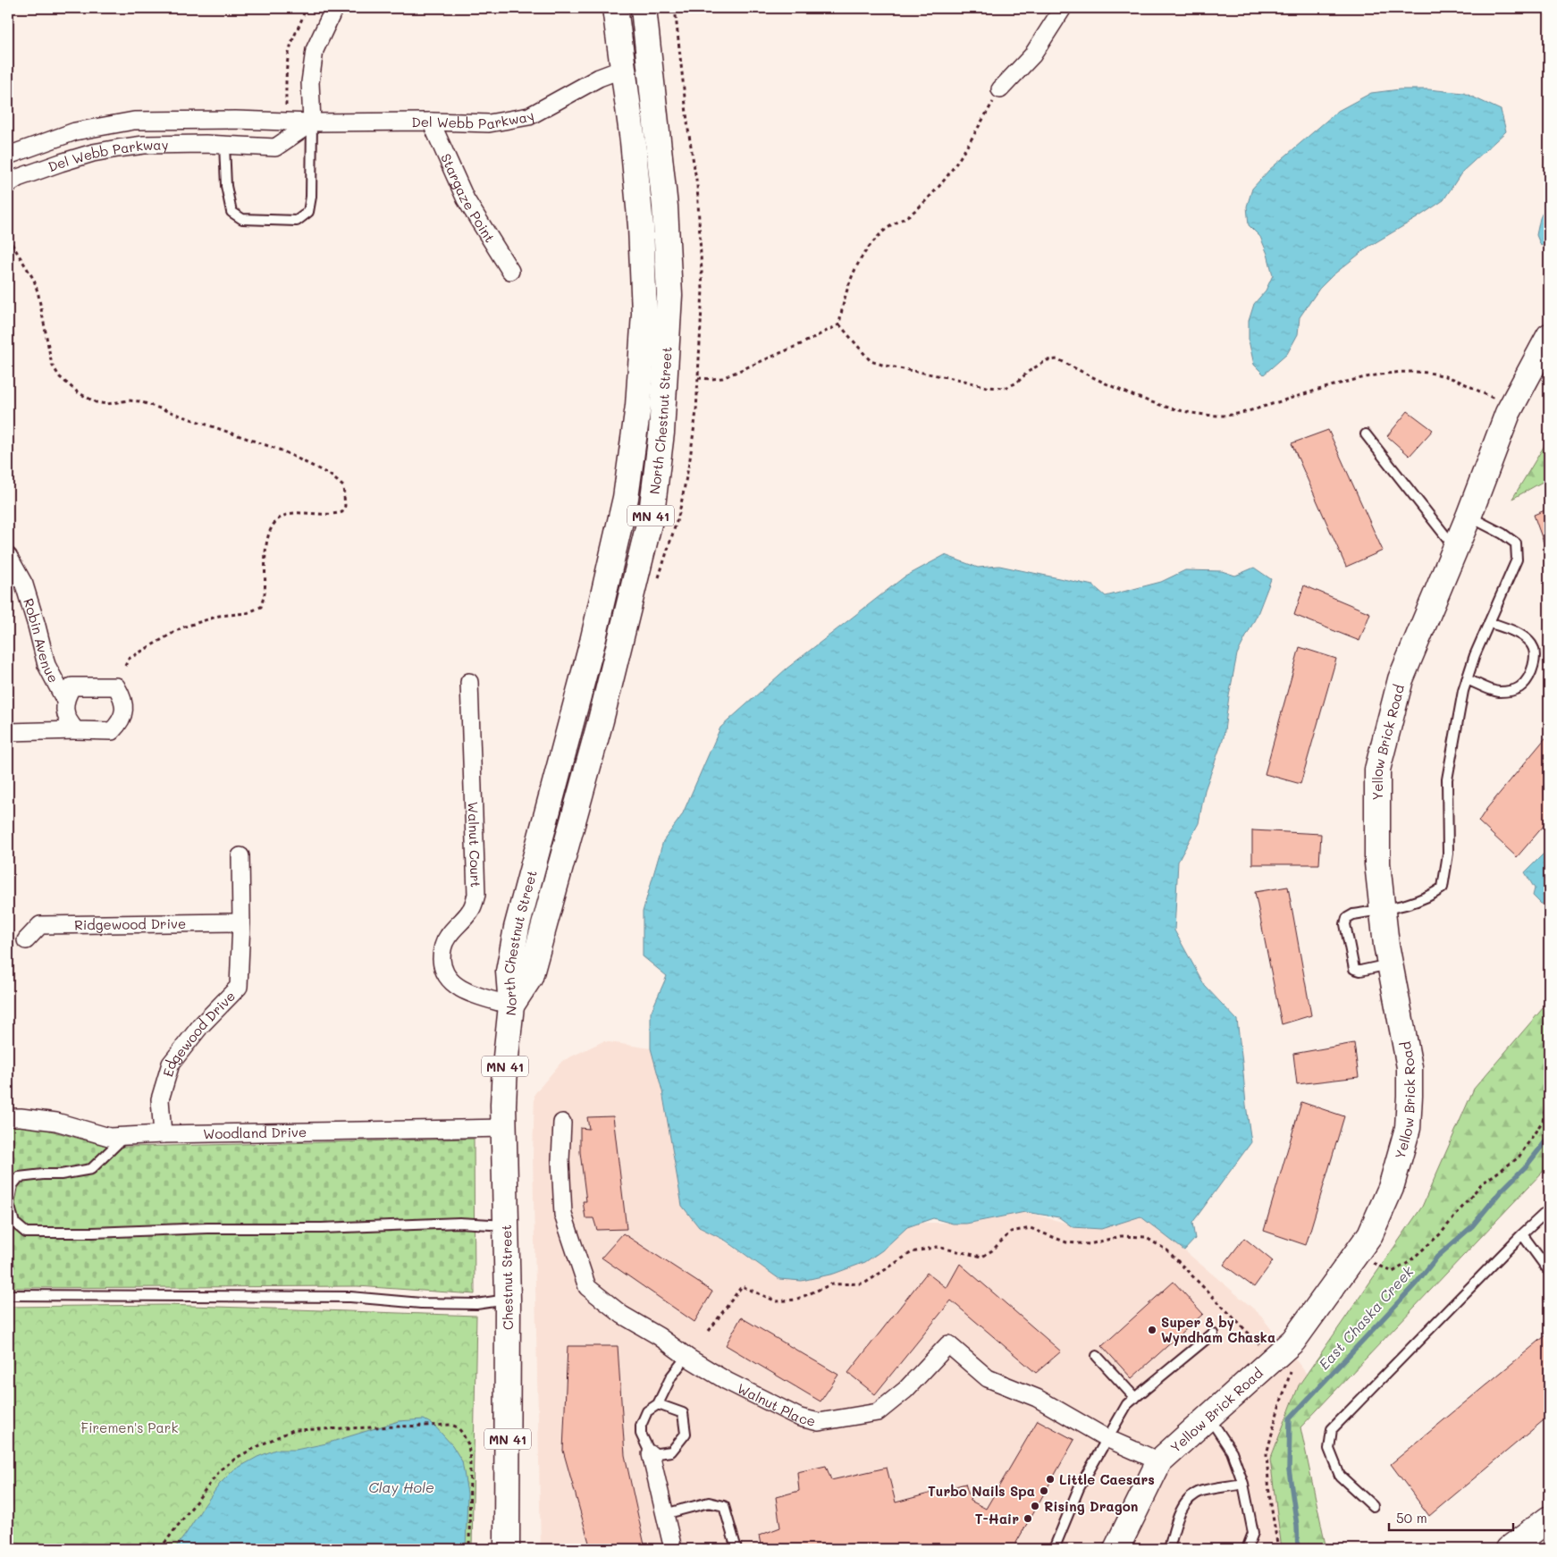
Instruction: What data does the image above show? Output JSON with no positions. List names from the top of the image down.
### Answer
{
  "streets": {
    "main road": [
      "North Chestnut Street",
      "MN 41",
      "Yellow Brick Road",
      "Chestnut Street"
    ],
    "street": [
      "Del Webb Parkway",
      "Stargaze Point",
      "Robin Avenue",
      "Walnut Court",
      "Ridgewood Drive",
      "Edgewood Drive",
      "Woodland Drive",
      "Walnut Place"
    ]
  },
  "crossings": [
    ["Del Webb Parkway", "Stargaze Point"],
    ["Del Webb Parkway", "North Chestnut Street"],
    ["North Chestnut Street", "Walnut Court"],
    ["North Chestnut Street", "Chestnut Street"],
    ["Yellow Brick Road", "Walnut Place"],
    ["Walnut Court", "Chestnut Street"],
    ["Ridgewood Drive", "Edgewood Drive"],
    ["Edgewood Drive", "Woodland Drive"],
    ["Woodland Drive", "Chestnut Street"]
  ],
  "water": ["East Chaska Creek", "Clay Hole"],
  "parks": ["Firemen's Park"],
  "places": [
    "Super 8 by Wyndham Chaska",
    "Little Caesars",
    "Turbo Nails Spa",
    "Rising Dragon",
    "T-Hair"
  ],
  "scale_bar": "50 m"
}
